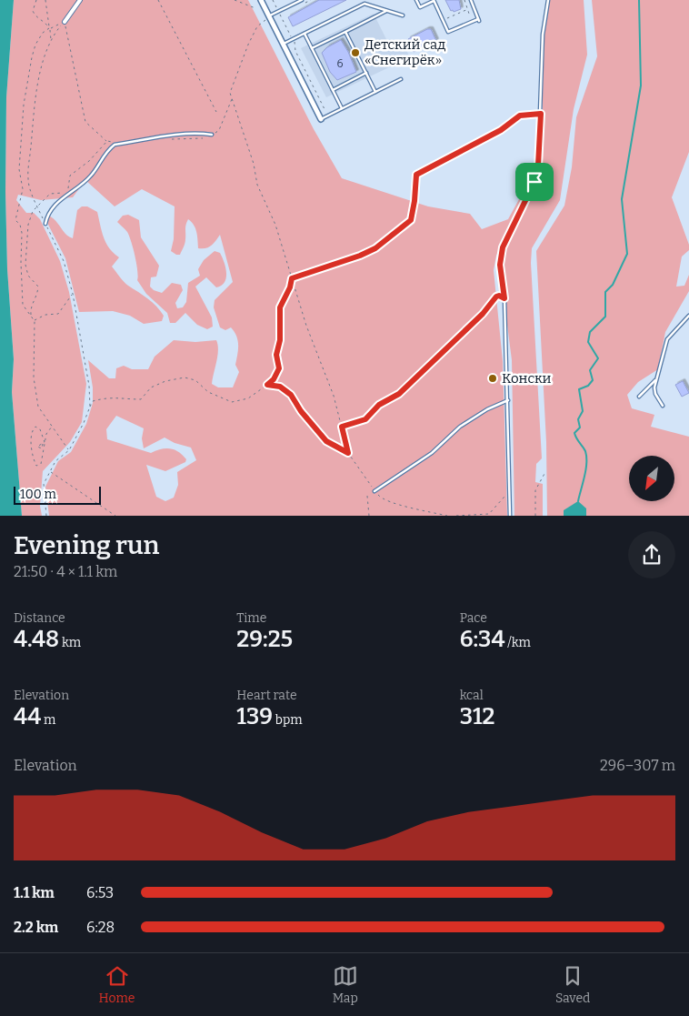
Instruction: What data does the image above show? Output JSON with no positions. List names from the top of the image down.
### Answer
{
  "places": ["Детский сад «Снегирёк»", "Конски"],
  "house_numbers": ["6"],
  "scale_bar": "100 m",
  "north": "bottom left",
  "page": {
    "scale": "100 m",
    "heading": ["Evening run", "21:50 · 4 × 1.1 km"],
    "stats": [
      ["Distance", "4.48 km"],
      ["Time", "29:25"],
      ["Pace", "6:34 /km"],
      ["Elevation", "44 m"],
      ["Heart rate", "139 bpm"],
      ["kcal", "312"]
    ],
    "chart": ["Elevation", "296–307 m"],
    "list": [
      {
        "name": "1.1 km",
        "note": "6:53"
      },
      {
        "name": "2.2 km",
        "note": "6:28"
      }
    ],
    "tabs": ["Home", "Map", "Saved"]
  }
}
